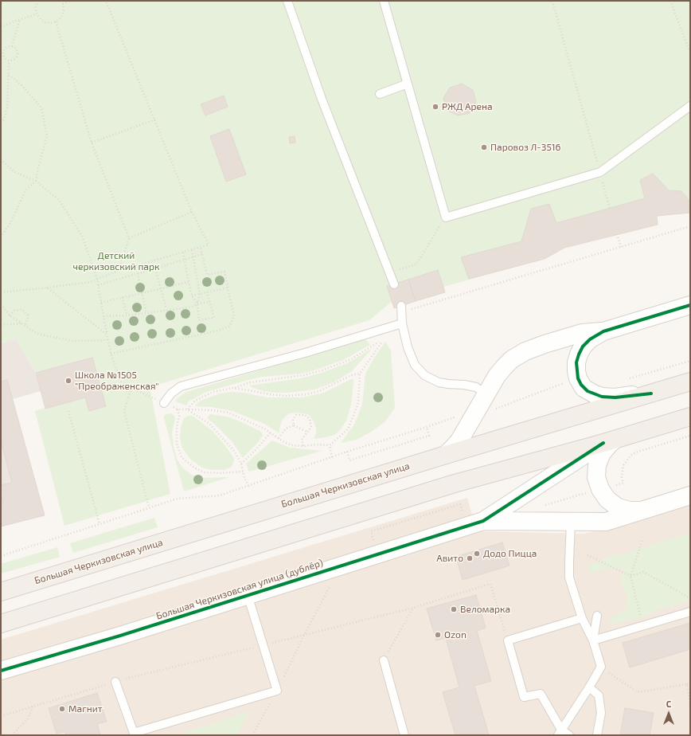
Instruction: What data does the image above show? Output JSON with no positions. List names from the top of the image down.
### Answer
{
  "streets": {
    "main road": ["Большая Черкизовская улица"],
    "street": ["Большая Черкизовская улица (дублёр)"]
  },
  "parks": ["Детский черкизовский парк"],
  "places": [
    "РЖД Арена",
    "Паровоз Л-3516",
    "Школа №1505 \"Преображенская\"",
    "Додо Пицца",
    "Авито",
    "Веломарка",
    "Ozon",
    "Магнит"
  ],
  "north": "top"
}
